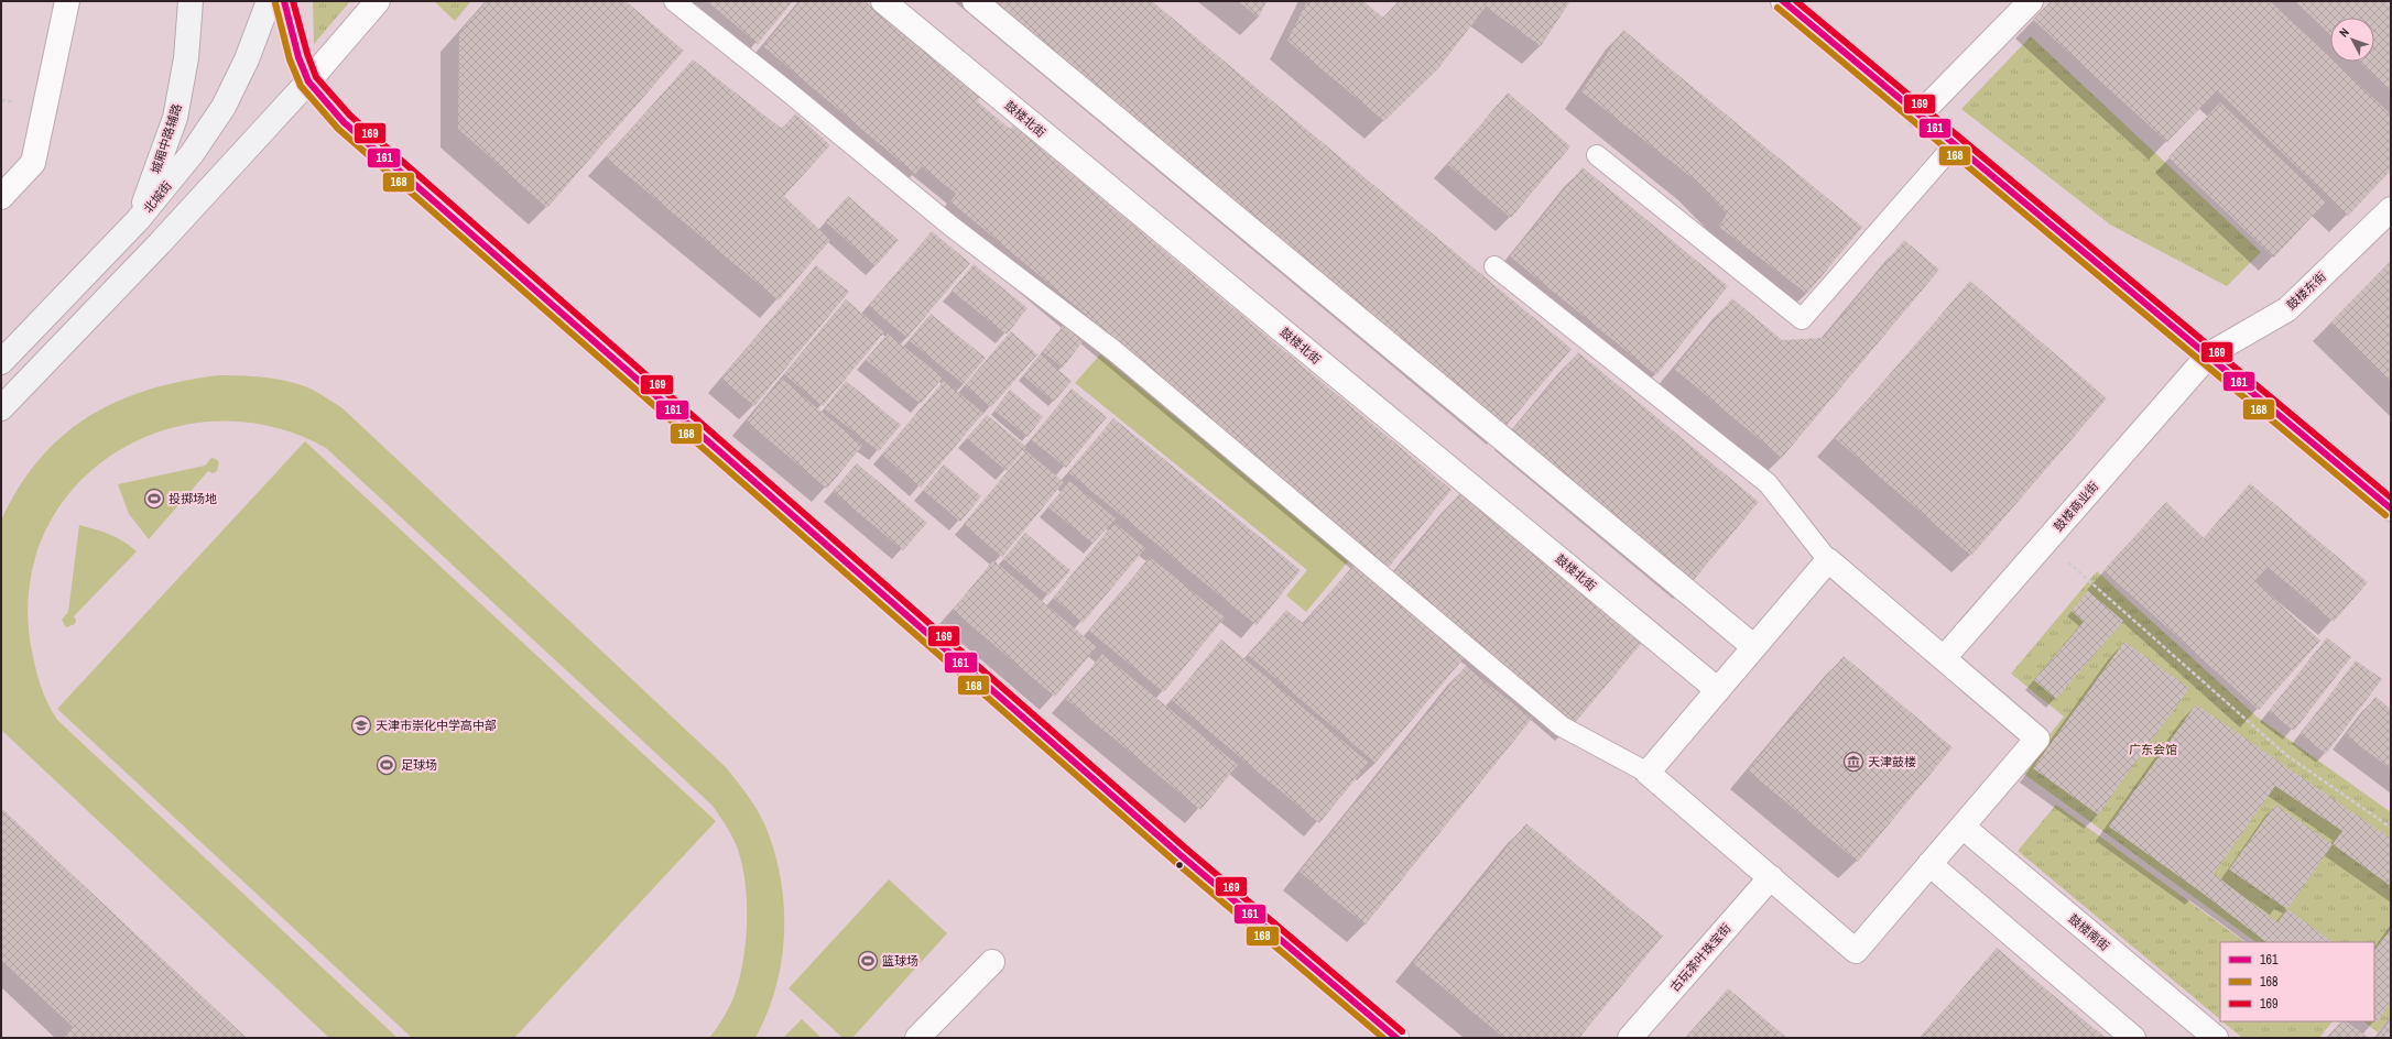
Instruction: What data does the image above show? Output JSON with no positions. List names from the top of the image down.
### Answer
{
  "streets": {
    "main road": ["城厢中路辅路", "北城街"],
    "street": [
      "鼓楼北街",
      "鼓楼东街",
      "鼓楼商业街",
      "鼓楼南街",
      "古玩茶叶珠宝街"
    ]
  },
  "crossings": [
    ["城厢中路辅路", "北城街"],
    ["鼓楼东街", "鼓楼商业街"]
  ],
  "parks": ["广东会馆"],
  "places": {
    "sports": ["投掷场地", "足球场", "篮球场"],
    "school or university": ["天津市崇化中学高中部"],
    "museum": ["天津鼓楼"]
  },
  "lines": ["transit line 161", "transit line 169", "transit line 168"],
  "legend": ["161", "168", "169"],
  "north": "top left"
}
